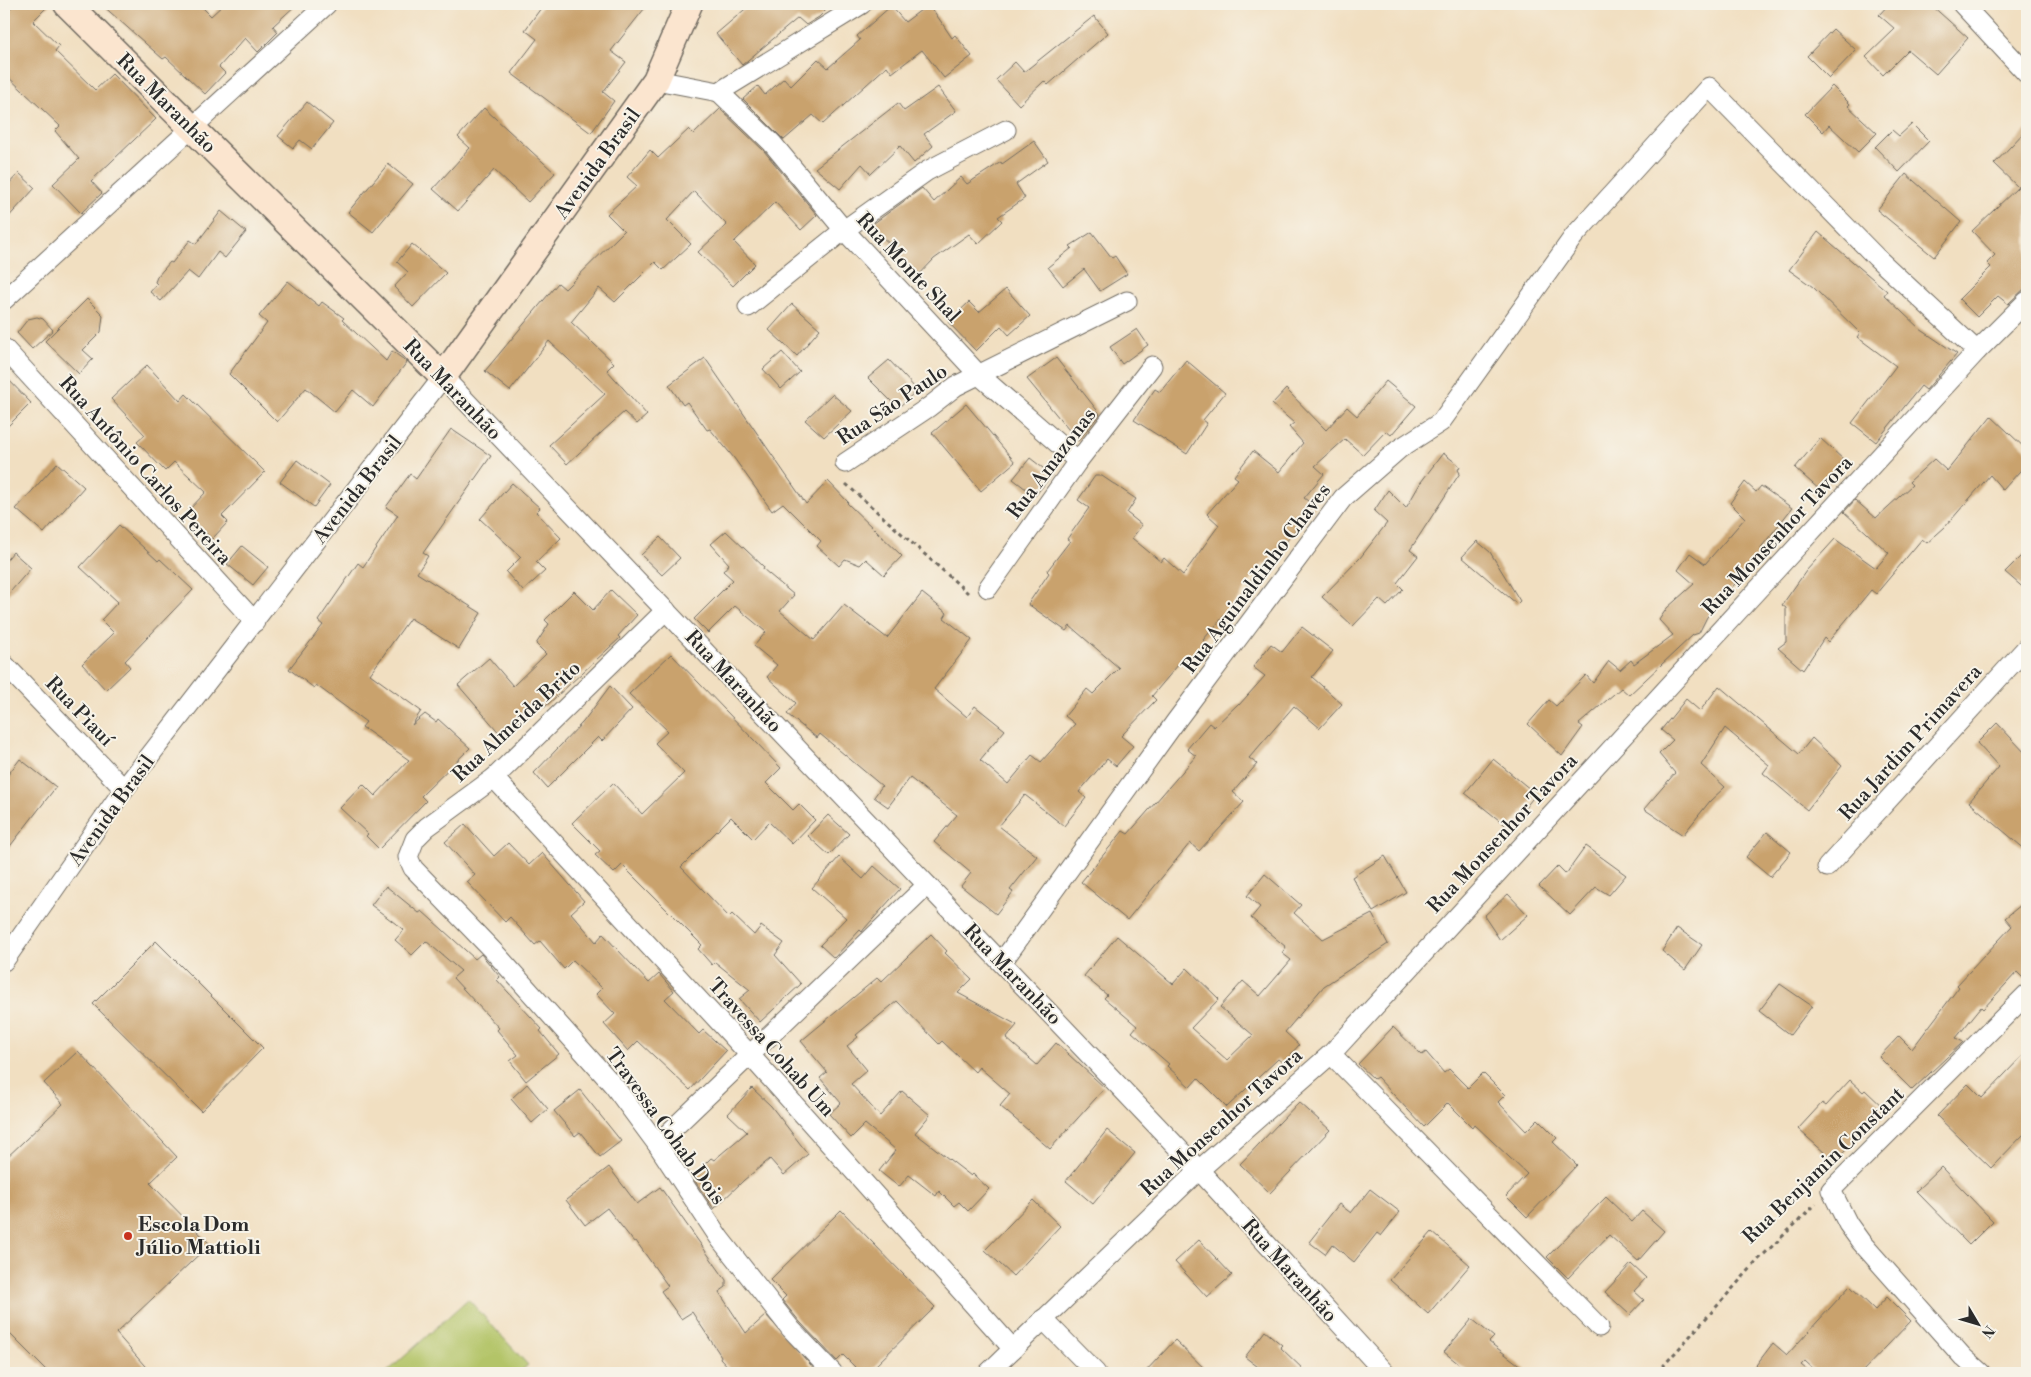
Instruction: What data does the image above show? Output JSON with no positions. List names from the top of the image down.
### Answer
{
  "streets": {
    "street": [
      "Rua Maranhão",
      "Avenida Brasil",
      "Rua Monte Shal",
      "Rua São Paulo",
      "Rua Amazonas",
      "Rua Antônio Carlos Pereira",
      "Rua Monsenhor Tavora",
      "Rua Aguinaldinho Chaves",
      "Rua Piauí",
      "Rua Almeida Brito",
      "Rua Jardim Primavera",
      "Travessa Cohab Um",
      "Travessa Cohab Dois",
      "Rua Benjamin Constant"
    ]
  },
  "crossings": [
    ["Rua Maranhão", "Avenida Brasil"],
    ["Rua Maranhão", "Rua Monsenhor Tavora"],
    ["Rua Maranhão", "Rua Aguinaldinho Chaves"],
    ["Rua Maranhão", "Rua Almeida Brito"],
    ["Avenida Brasil", "Rua Antônio Carlos Pereira"],
    ["Avenida Brasil", "Rua Piauí"],
    ["Rua Monte Shal", "Rua São Paulo"],
    ["Rua Monte Shal", "Rua Amazonas"],
    ["Rua São Paulo", "Rua Amazonas"],
    ["Rua Monsenhor Tavora", "Rua Aguinaldinho Chaves"],
    ["Rua Monsenhor Tavora", "Travessa Cohab Um"],
    ["Rua Almeida Brito", "Travessa Cohab Um"],
    ["Rua Almeida Brito", "Travessa Cohab Dois"]
  ],
  "places": ["Escola Dom Júlio Mattioli"],
  "north": "bottom right"
}
